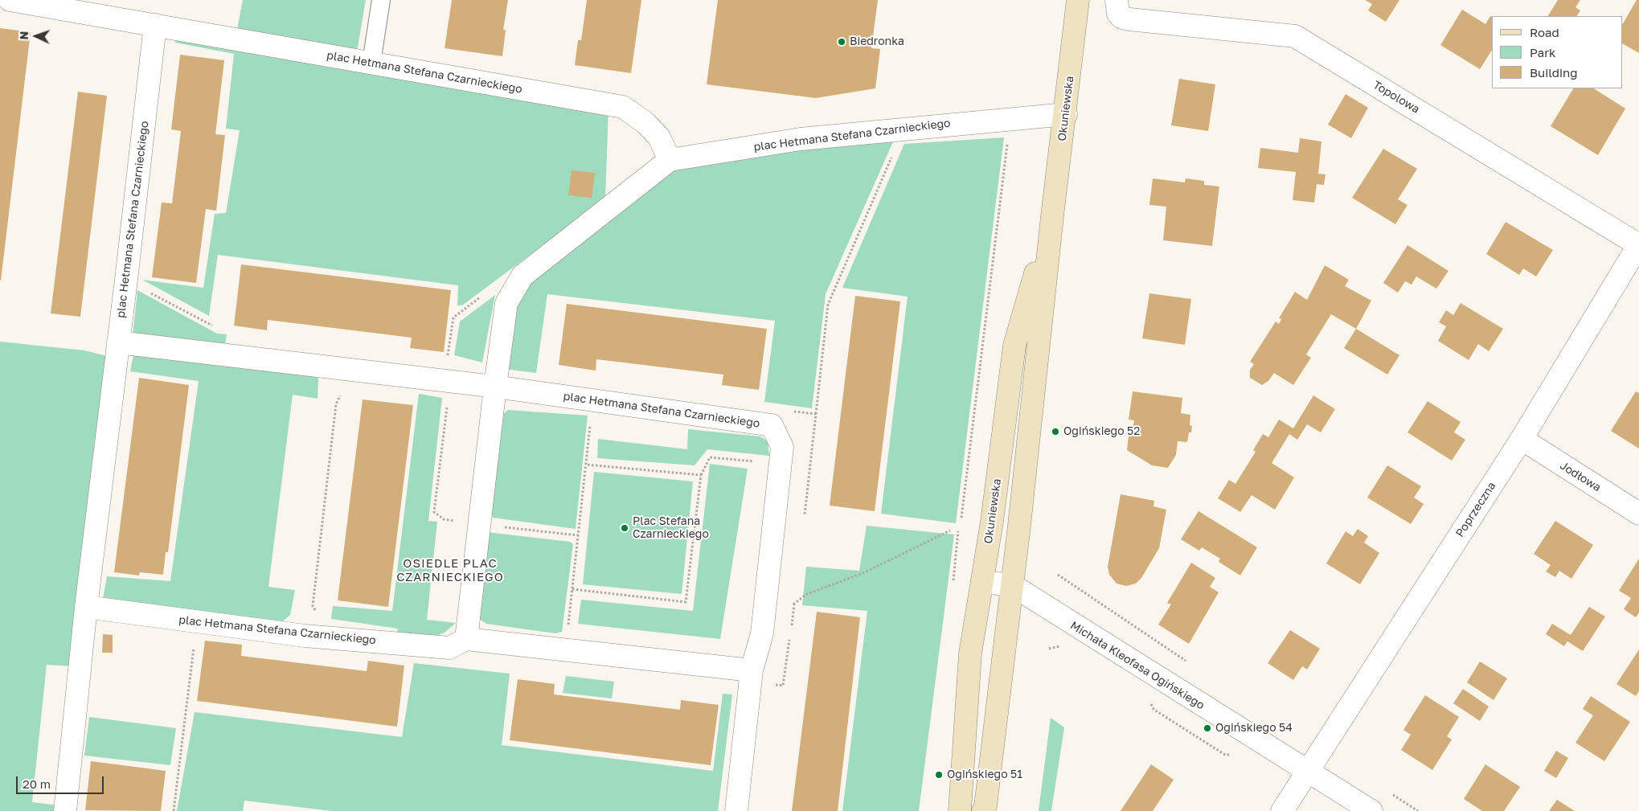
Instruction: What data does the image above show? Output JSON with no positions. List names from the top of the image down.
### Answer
{
  "streets": {
    "main road": ["Okuniewska"],
    "street": [
      "plac Hetmana Stefana Czarnieckiego",
      "Topolowa",
      "Jodłowa",
      "Poprzeczna",
      "Michała Kleofasa Ogińskiego"
    ]
  },
  "crossings": [
    ["plac Hetmana Stefana Czarnieckiego", "Okuniewska"],
    ["Topolowa", "Poprzeczna"],
    ["Okuniewska", "Michała Kleofasa Ogińskiego"],
    ["Jodłowa", "Poprzeczna"],
    ["Poprzeczna", "Michała Kleofasa Ogińskiego"]
  ],
  "districts": ["OSIEDLE PLAC CZARNIECKIEGO"],
  "places": [
    "Biedronka",
    "Ogińskiego 52",
    "Plac Stefana Czarnieckiego",
    "Ogińskiego 54",
    "Ogińskiego 51"
  ],
  "legend": ["Road", "Park", "Building"],
  "scale_bar": "20 m",
  "north": "left"
}
